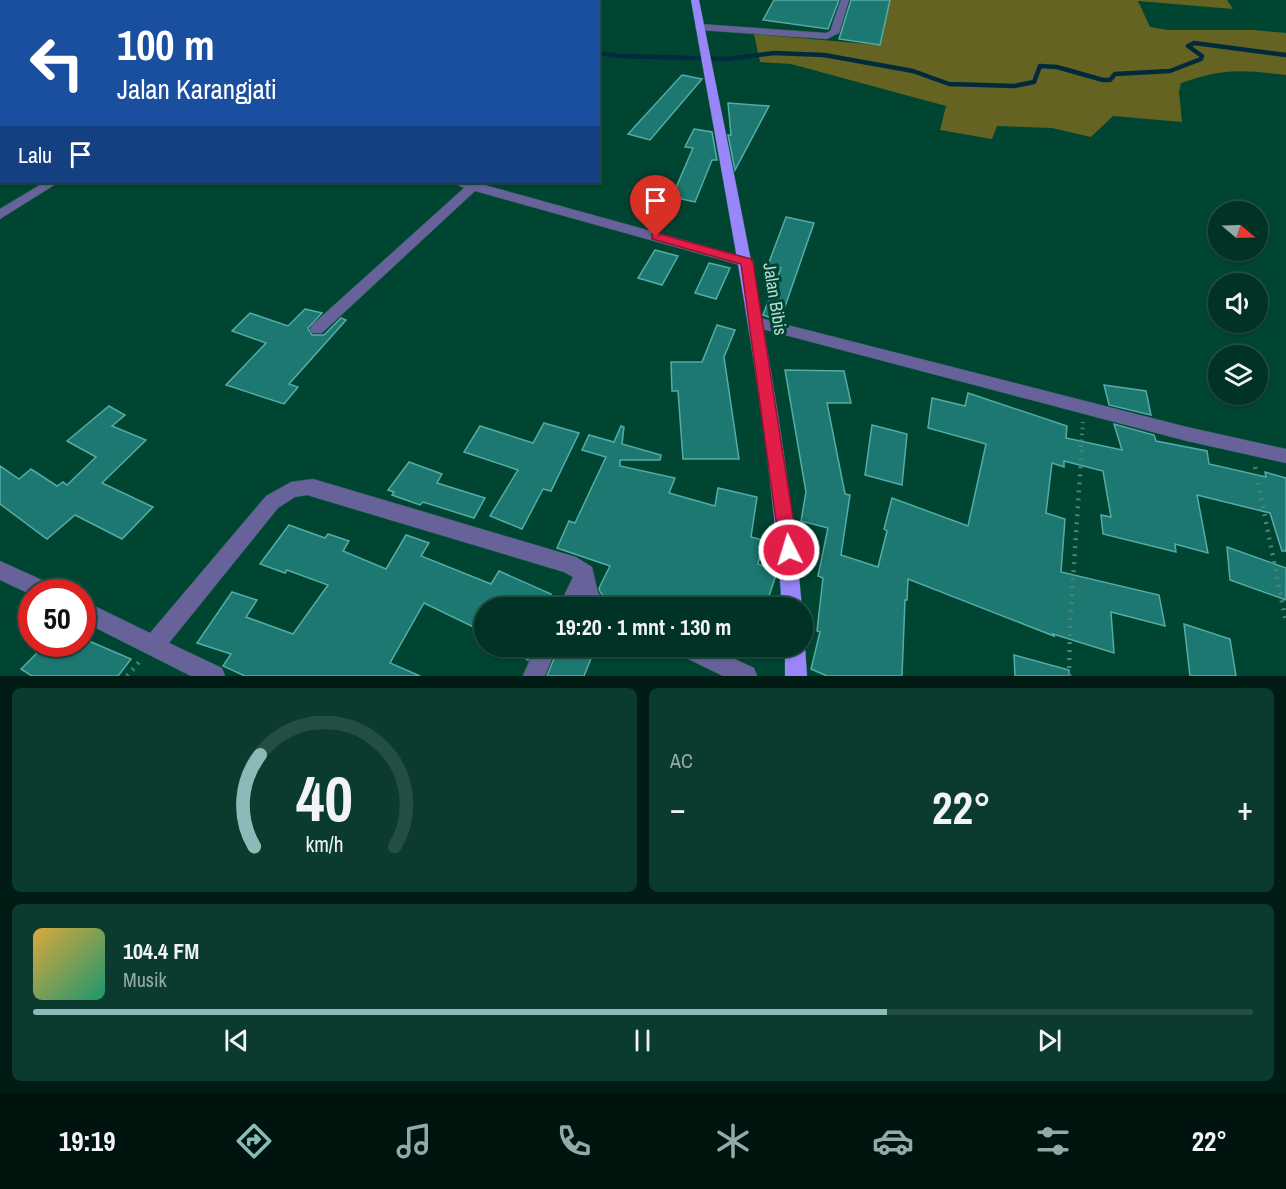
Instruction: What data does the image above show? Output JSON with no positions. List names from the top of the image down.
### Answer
{
  "streets": {
    "main road": ["Jalan Bibis"]
  },
  "north": "right",
  "page": {
    "turn": ["100 m", "Jalan Karangjati"],
    "then": "Lalu",
    "limit": "50",
    "trip": "19:20 · 1 mnt · 130 m",
    "tile": "AC",
    "heat": ["−", "22°", "+"],
    "song": ["104.4 FM", "Musik"],
    "tabs": ["19:19", "22°"],
    "gauge": ["40", "km/h"]
  }
}
